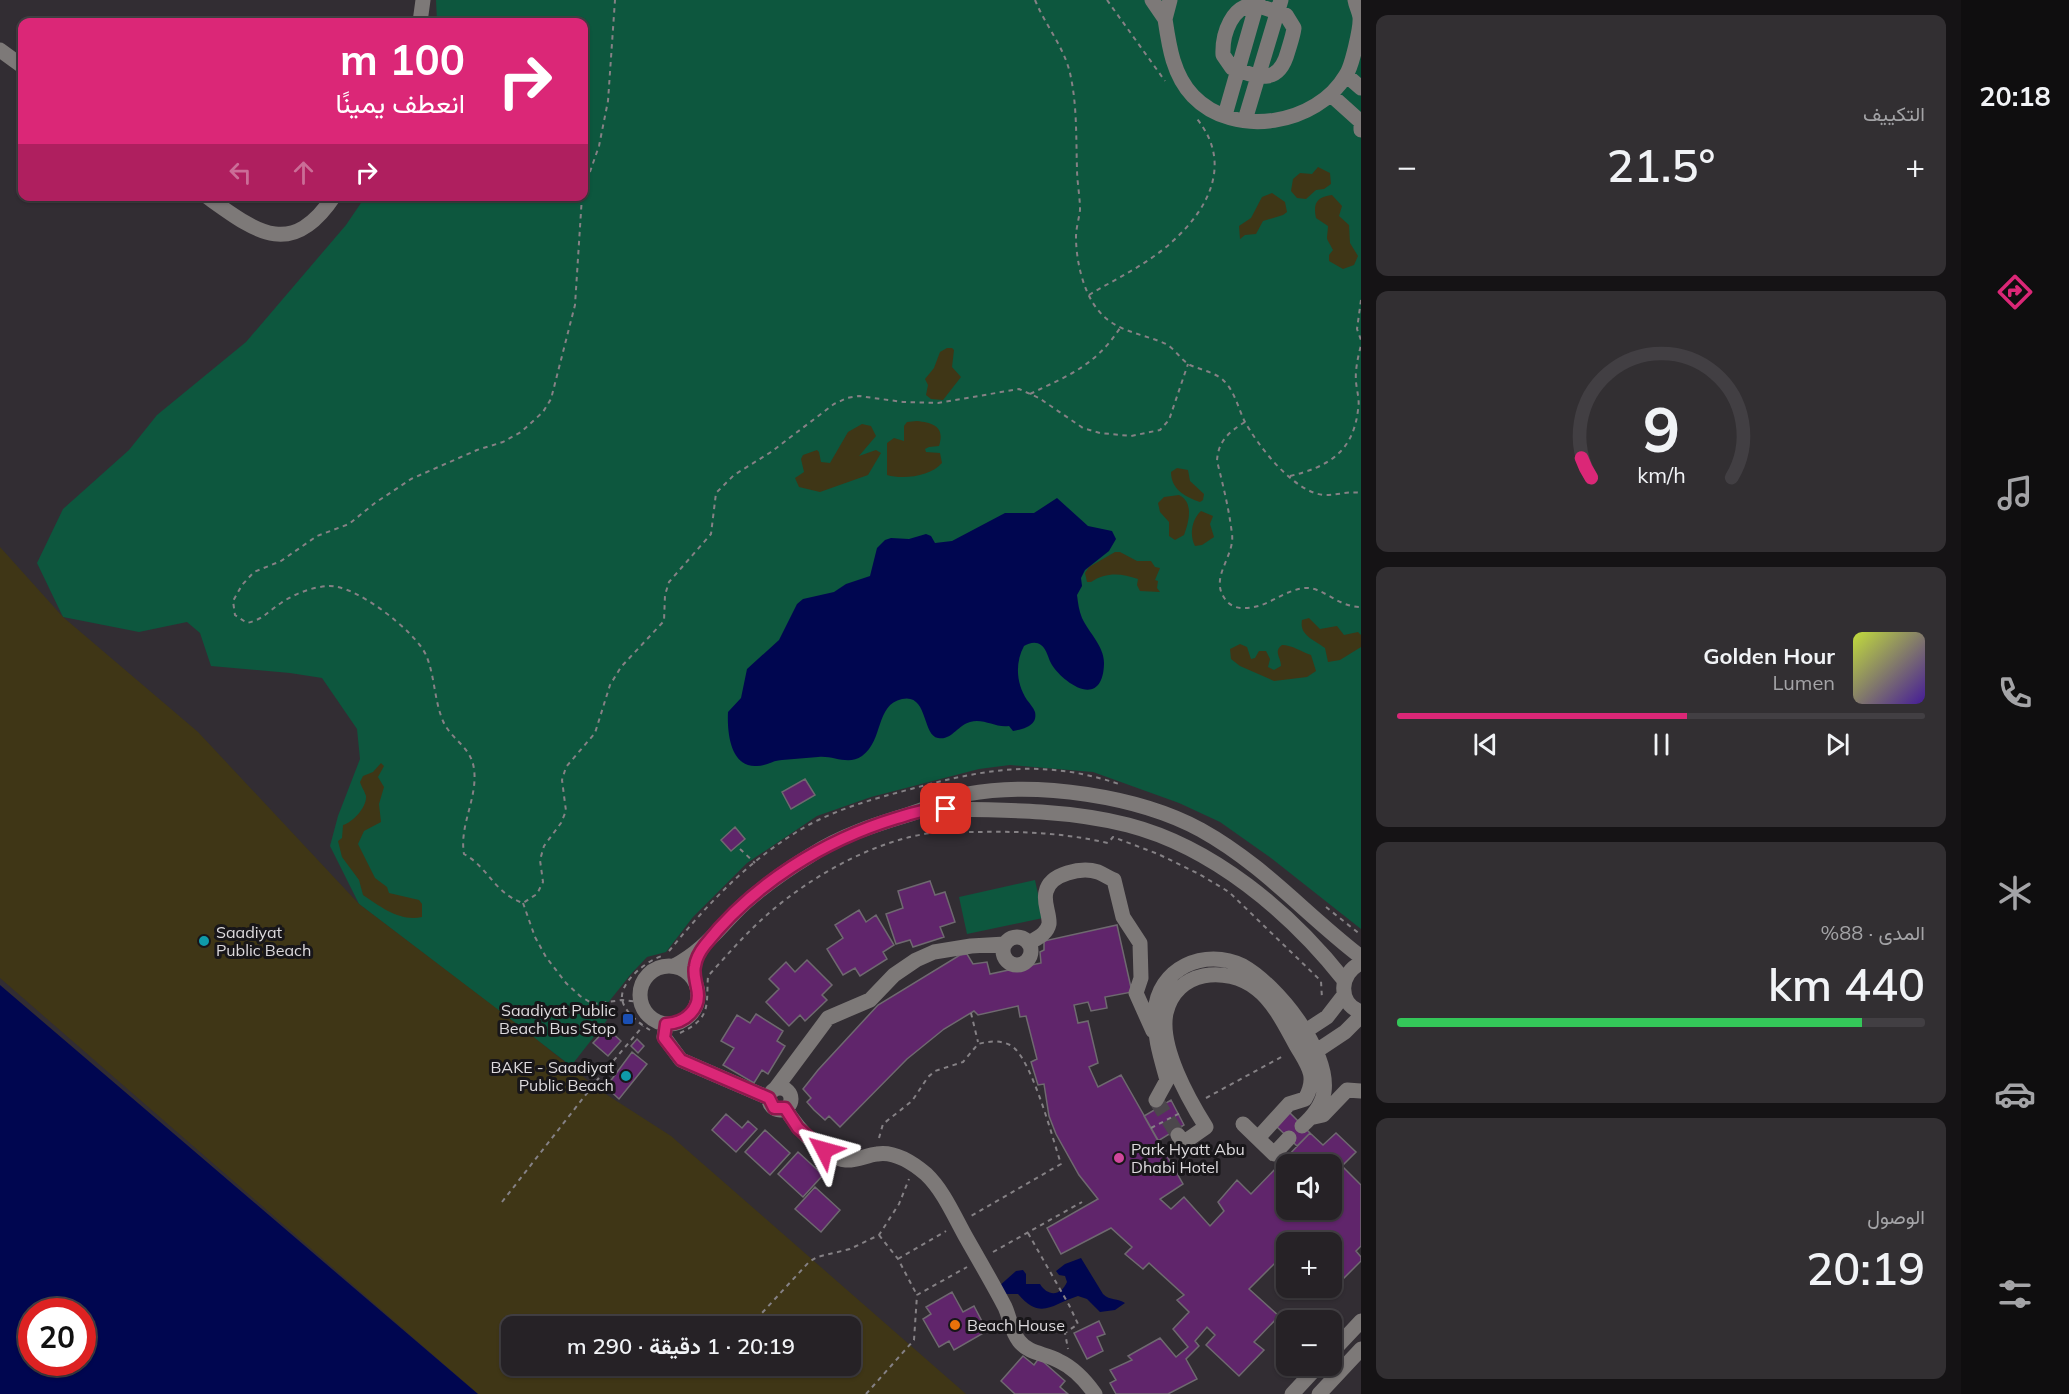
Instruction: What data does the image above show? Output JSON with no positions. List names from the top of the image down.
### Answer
{
  "places": {
    "other": [
      "Saadiyat Public Beach",
      "BAKE - Saadiyat Public Beach",
      "Park Hyatt Abu Dhabi Hotel",
      "Beach House"
    ],
    "transit": ["Saadiyat Public Beach Bus Stop"]
  },
  "page": {
    "tabs": "20:18",
    "tile": [
      "التكييف",
      ["المدى · 88%", "440 km"],
      ["الوصول", "20:19"]
    ],
    "turn": ["100 m", "انعطف يمينًا"],
    "heat": ["−", "21.5°", "+"],
    "song": ["Golden Hour", "Lumen"],
    "map_buttons": ["+", "−"],
    "limit": "20",
    "trip": "20:19 · 1 دقيقة · 290 m",
    "gauge": ["9", "km/h"]
  }
}
